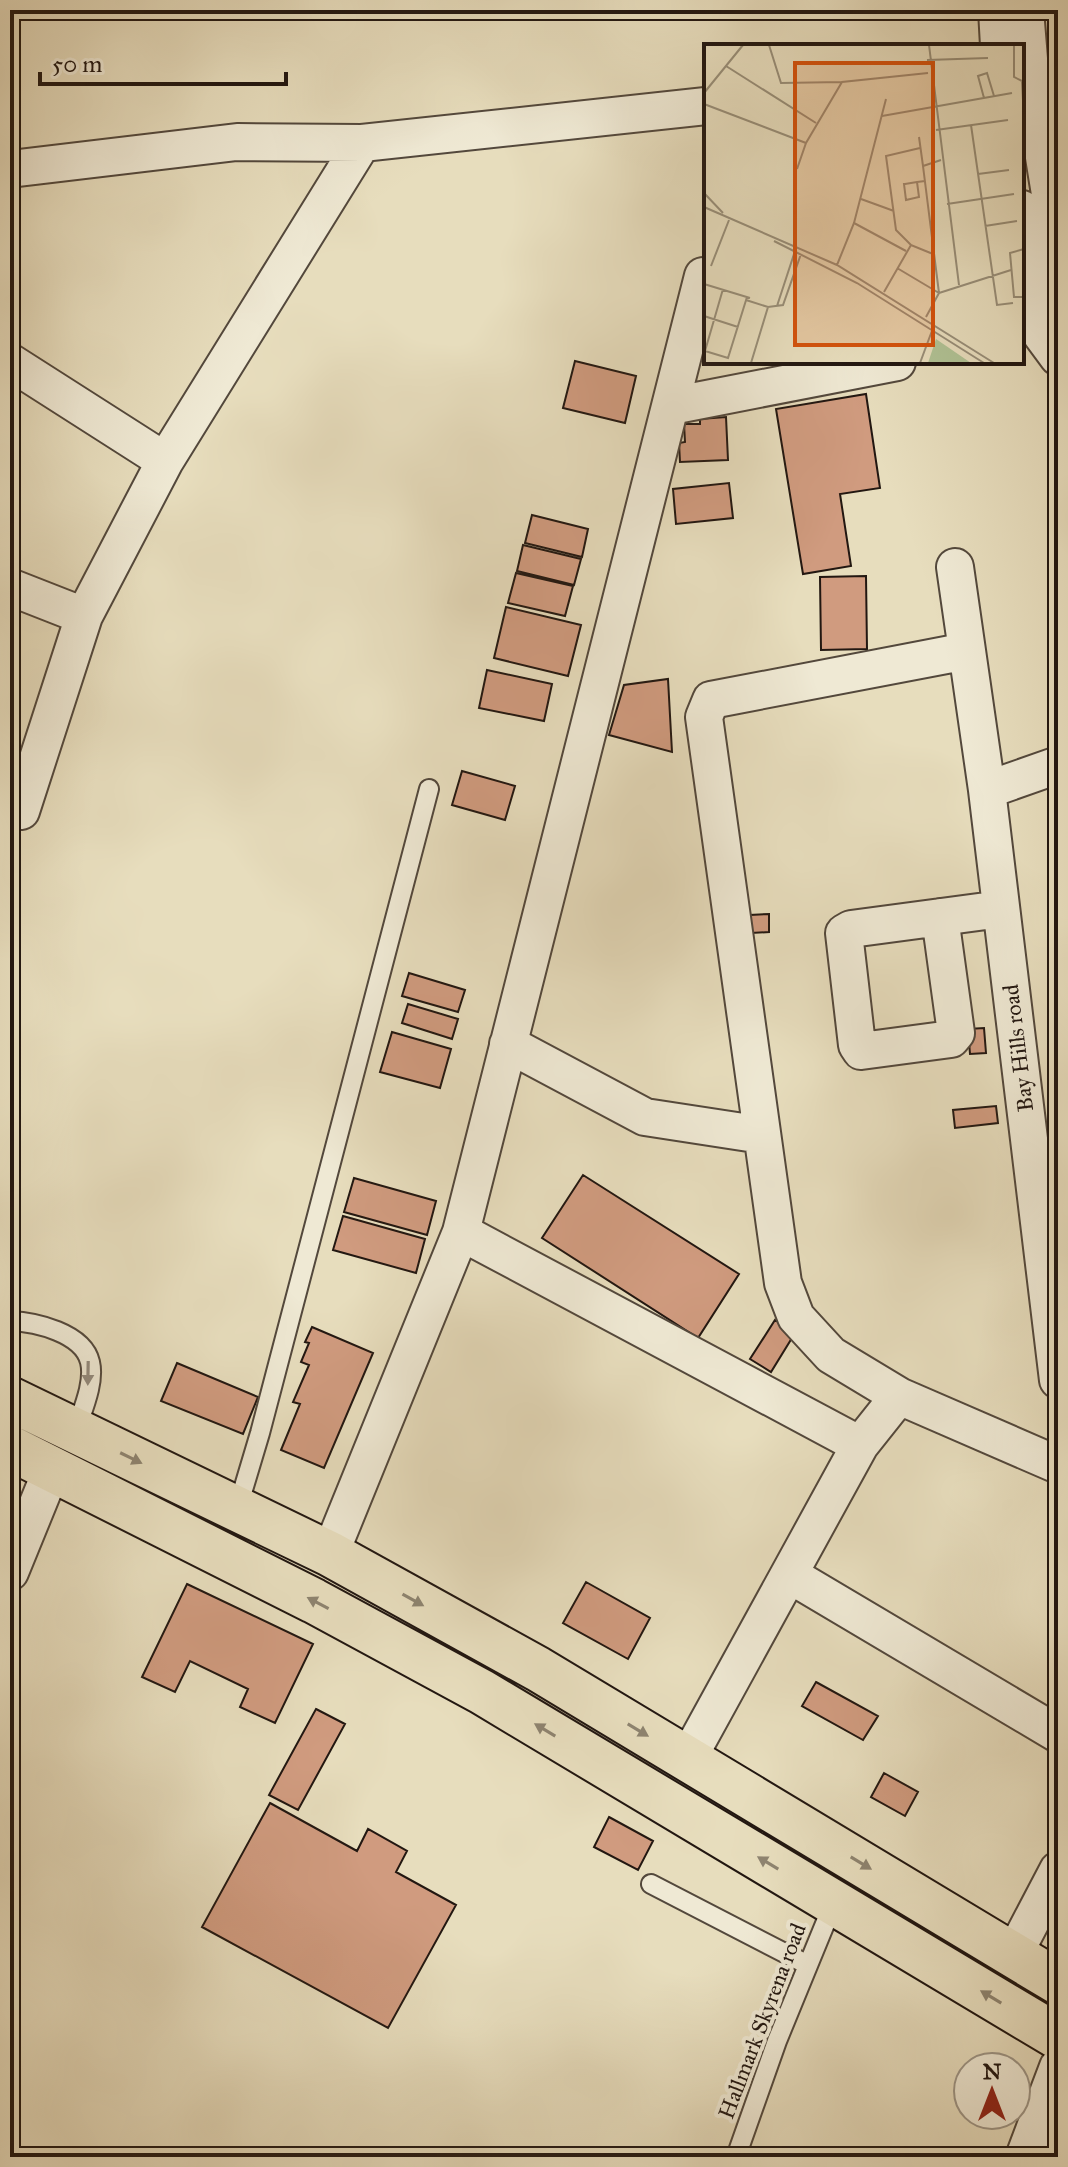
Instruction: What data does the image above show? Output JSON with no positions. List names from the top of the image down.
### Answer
{
  "streets": {
    "street": ["Bay Hills road"],
    "lane": ["Hallmark Skyrena road"]
  },
  "scale_bar": "50 m",
  "north": "top"
}
